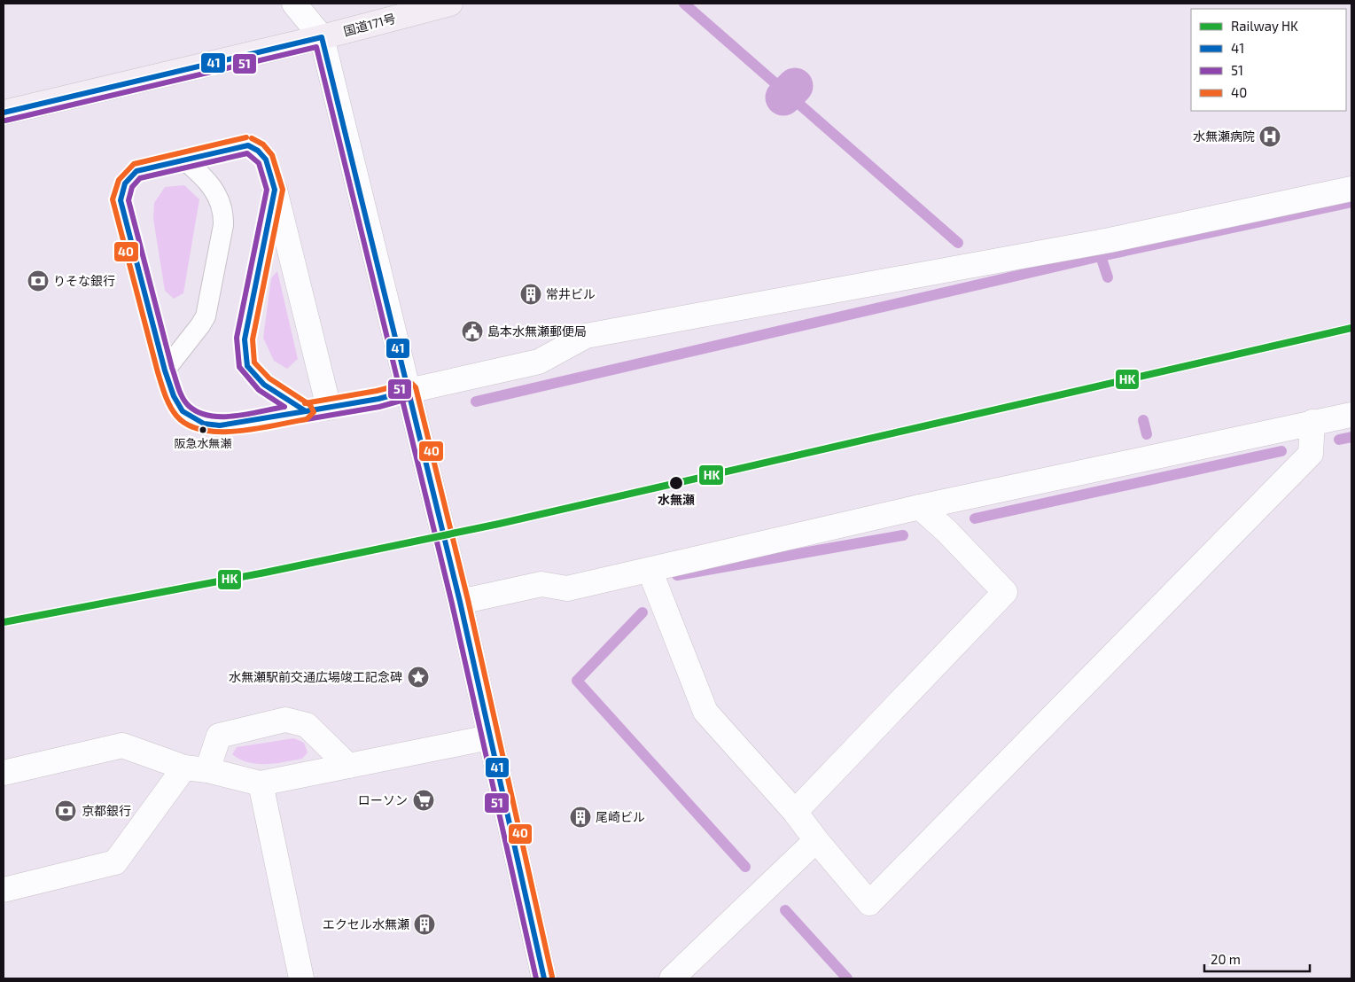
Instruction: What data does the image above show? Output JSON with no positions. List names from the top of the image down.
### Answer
{
  "streets": {
    "highway": ["国道171号"]
  },
  "places": {
    "hospital": ["水無瀬病院"],
    "bank": ["りそな銀行", "京都銀行"],
    "building": ["常井ビル", "尾崎ビル", "エクセル水無瀬"],
    "public building": ["島本水無瀬郵便局"],
    "other": ["阪急水無瀬", "水無瀬"],
    "place": ["水無瀬駅前交通広場竣工記念碑"],
    "supermarket": ["ローソン"]
  },
  "lines": [
    "transit line 41",
    "transit line 51",
    "transit line 40",
    "rail line HK"
  ],
  "legend": [
    "Railway HK",
    "41",
    "51",
    "40"
  ],
  "scale_bar": "20 m"
}
